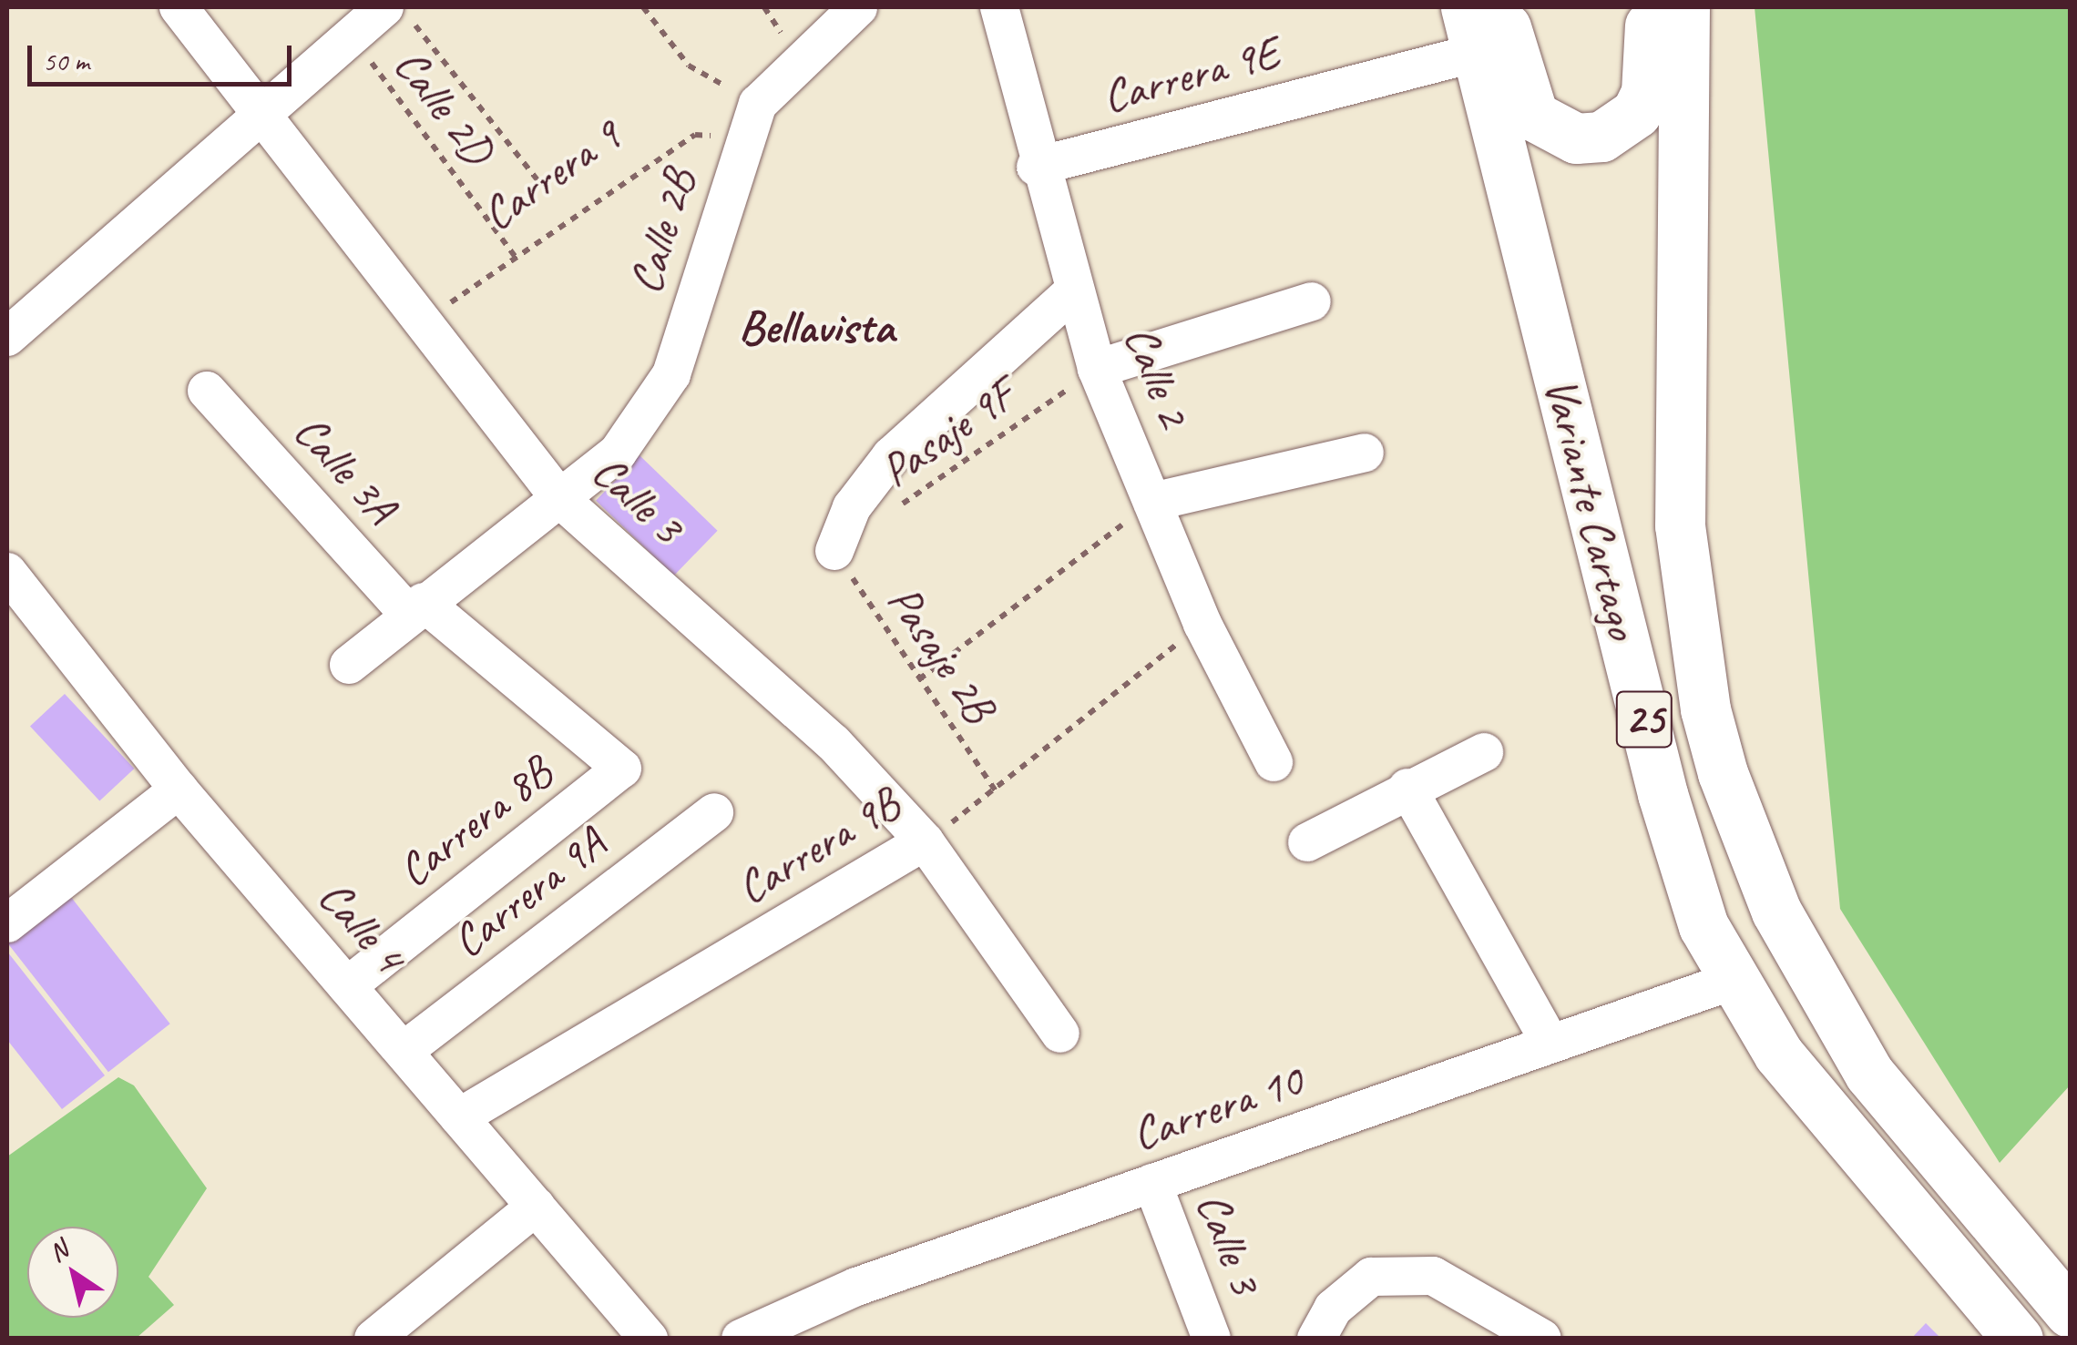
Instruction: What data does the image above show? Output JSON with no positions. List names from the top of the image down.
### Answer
{
  "streets": {
    "highway": ["Variante Cartago", "25"],
    "street": [
      "Carrera 9E",
      "Calle 2B",
      "Calle 2",
      "Calle 3A",
      "Calle 3",
      "Carrera 8B",
      "Carrera 9B",
      "Carrera 9A",
      "Calle 4",
      "Carrera 10"
    ],
    "path": [
      "Calle 2D",
      "Carrera 9",
      "Pasaje 9F",
      "Pasaje 2B"
    ]
  },
  "crossings": [
    ["Carrera 9E", "Calle 2"],
    ["Carrera 9E", "Variante Cartago"],
    ["Calle 2D", "Carrera 9"],
    ["Carrera 9", "Calle 2B"],
    ["Carrera 9", "Calle 3"],
    ["Calle 2B", "Calle 3A"],
    ["Calle 2B", "Calle 3"],
    ["Calle 2", "Pasaje 9F"],
    ["Calle 2", "Carrera 9B"],
    ["Calle 3A", "Carrera 8B"],
    ["Calle 3", "Carrera 9B"],
    ["Calle 3", "Carrera 10"],
    ["Variante Cartago", "Carrera 10"],
    ["Pasaje 2B", "Carrera 9B"],
    ["Carrera 8B", "Calle 4"],
    ["Carrera 9B", "Calle 4"],
    ["Carrera 9A", "Calle 4"]
  ],
  "districts": ["Bellavista"],
  "scale_bar": "50 m",
  "north": "top left"
}
